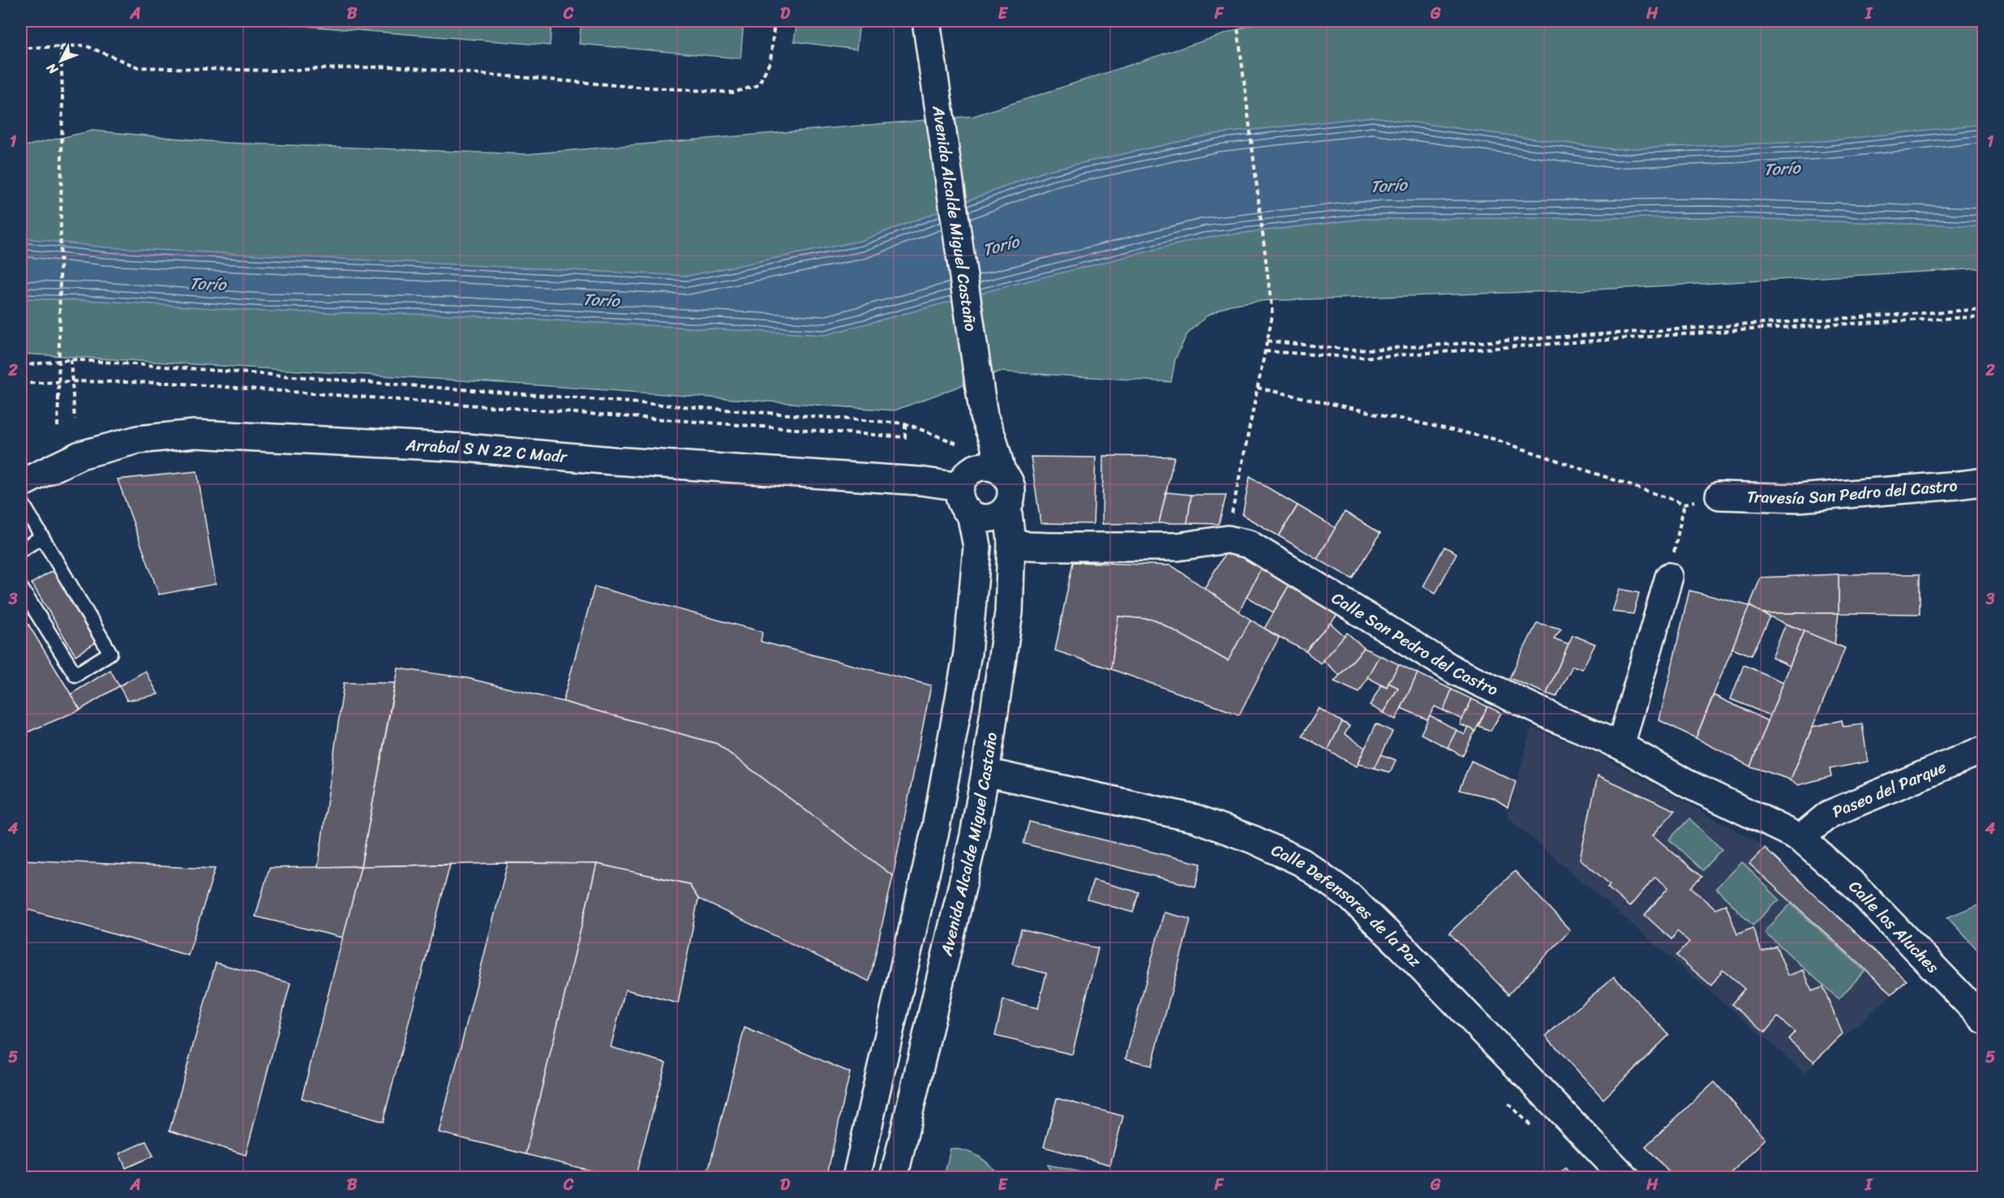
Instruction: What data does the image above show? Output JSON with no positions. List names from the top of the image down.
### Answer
{
  "streets": {
    "street": [
      "Avenida Alcalde Miguel Castaño",
      "Arrabal S N 22 C Madr",
      "Travesía San Pedro del Castro",
      "Calle San Pedro del Castro",
      "Paseo del Parque",
      "Calle Defensores de la Paz",
      "Calle los Aluches"
    ]
  },
  "crossings": [
    ["Avenida Alcalde Miguel Castaño", "Arrabal S N 22 C Madr"],
    ["Avenida Alcalde Miguel Castaño", "Calle San Pedro del Castro"],
    ["Avenida Alcalde Miguel Castaño", "Calle Defensores de la Paz"],
    ["Calle San Pedro del Castro", "Paseo del Parque"],
    ["Calle San Pedro del Castro", "Calle los Aluches"],
    ["Paseo del Parque", "Calle los Aluches"]
  ],
  "water": ["Torío"],
  "north": "bottom left",
  "grid": {
    "columns": [
      "A",
      "B",
      "C",
      "D",
      "E",
      "F",
      "G",
      "H",
      "I"
    ],
    "rows": [
      "1",
      "2",
      "3",
      "4",
      "5"
    ]
  }
}
